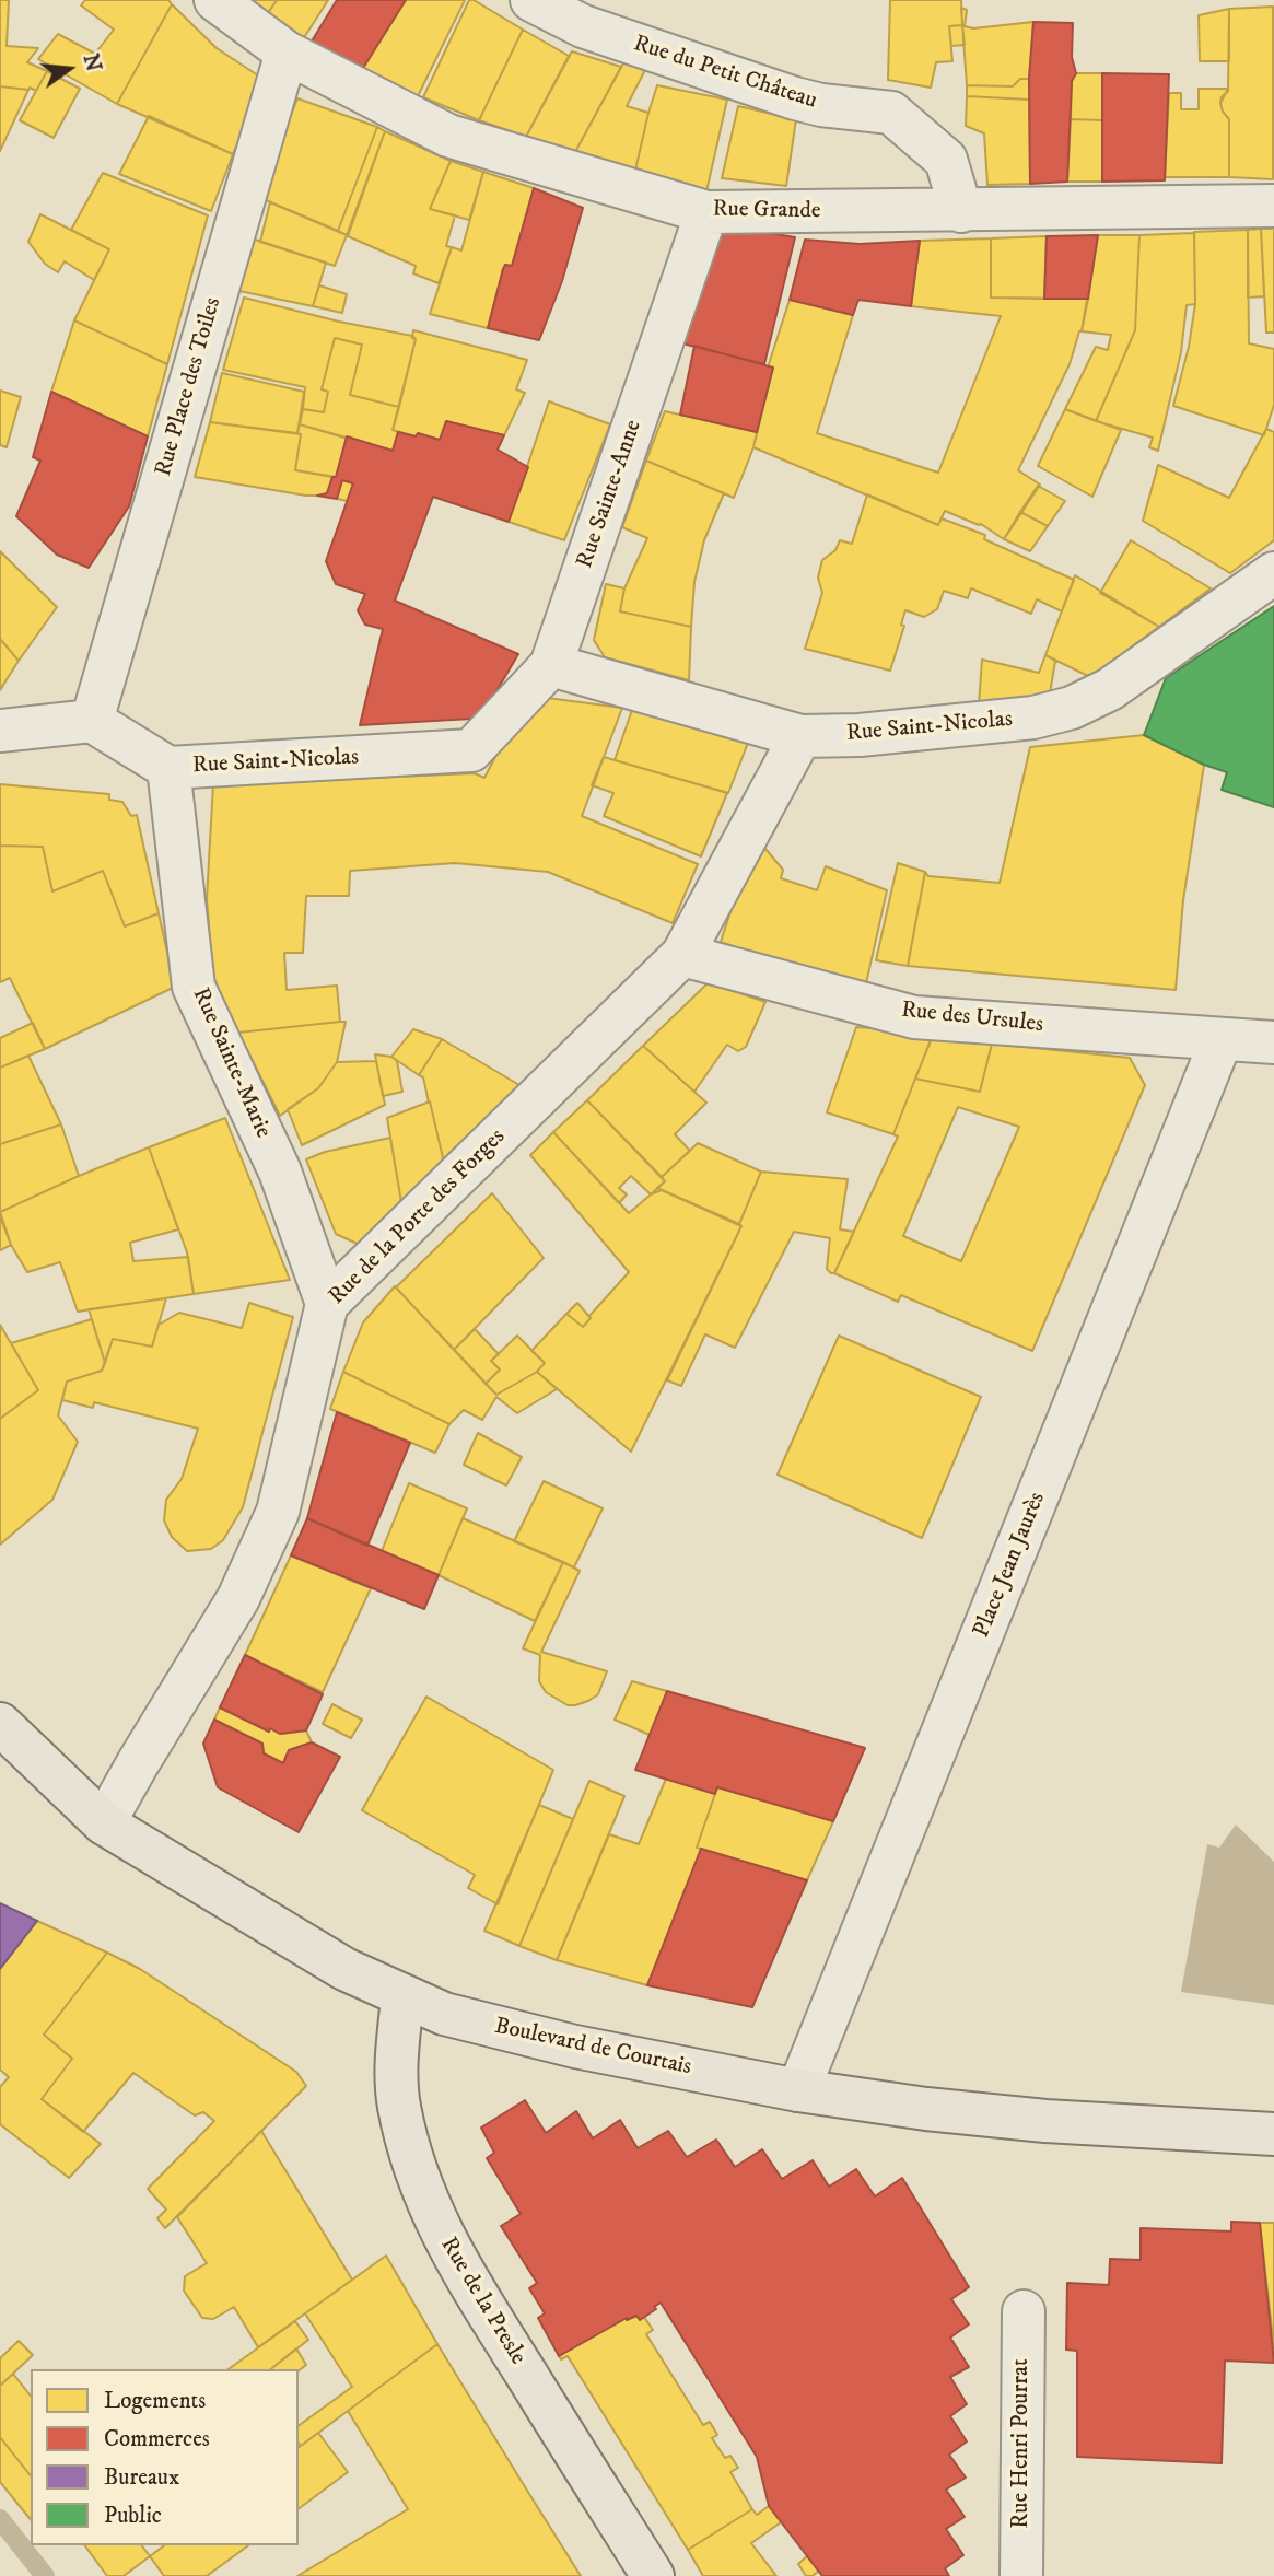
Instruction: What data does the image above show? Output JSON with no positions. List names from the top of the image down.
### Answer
{
  "streets": {
    "main road": ["Boulevard de Courtais", "Rue de la Presle"],
    "street": [
      "Rue du Petit Château",
      "Rue Grande",
      "Rue Place des Toiles",
      "Rue Sainte-Anne",
      "Rue Saint-Nicolas",
      "Rue des Ursules",
      "Rue Sainte-Marie",
      "Rue de la Porte des Forges",
      "Place Jean Jaurès",
      "Rue Henri Pourrat"
    ]
  },
  "crossings": [
    ["Rue du Petit Château", "Rue Grande"],
    ["Rue Grande", "Rue Place des Toiles"],
    ["Rue Grande", "Rue Sainte-Anne"],
    ["Rue Place des Toiles", "Rue Saint-Nicolas"],
    ["Rue Sainte-Anne", "Rue Saint-Nicolas"],
    ["Rue Saint-Nicolas", "Rue Sainte-Marie"],
    ["Rue Saint-Nicolas", "Rue de la Porte des Forges"],
    ["Rue des Ursules", "Rue de la Porte des Forges"],
    ["Rue des Ursules", "Place Jean Jaurès"],
    ["Rue Sainte-Marie", "Rue de la Porte des Forges"],
    ["Rue de la Porte des Forges", "Boulevard de Courtais"],
    ["Place Jean Jaurès", "Boulevard de Courtais"],
    ["Boulevard de Courtais", "Rue de la Presle"]
  ],
  "legend": [
    "Logements",
    "Commerces",
    "Bureaux",
    "Public"
  ],
  "north": "right"
}
